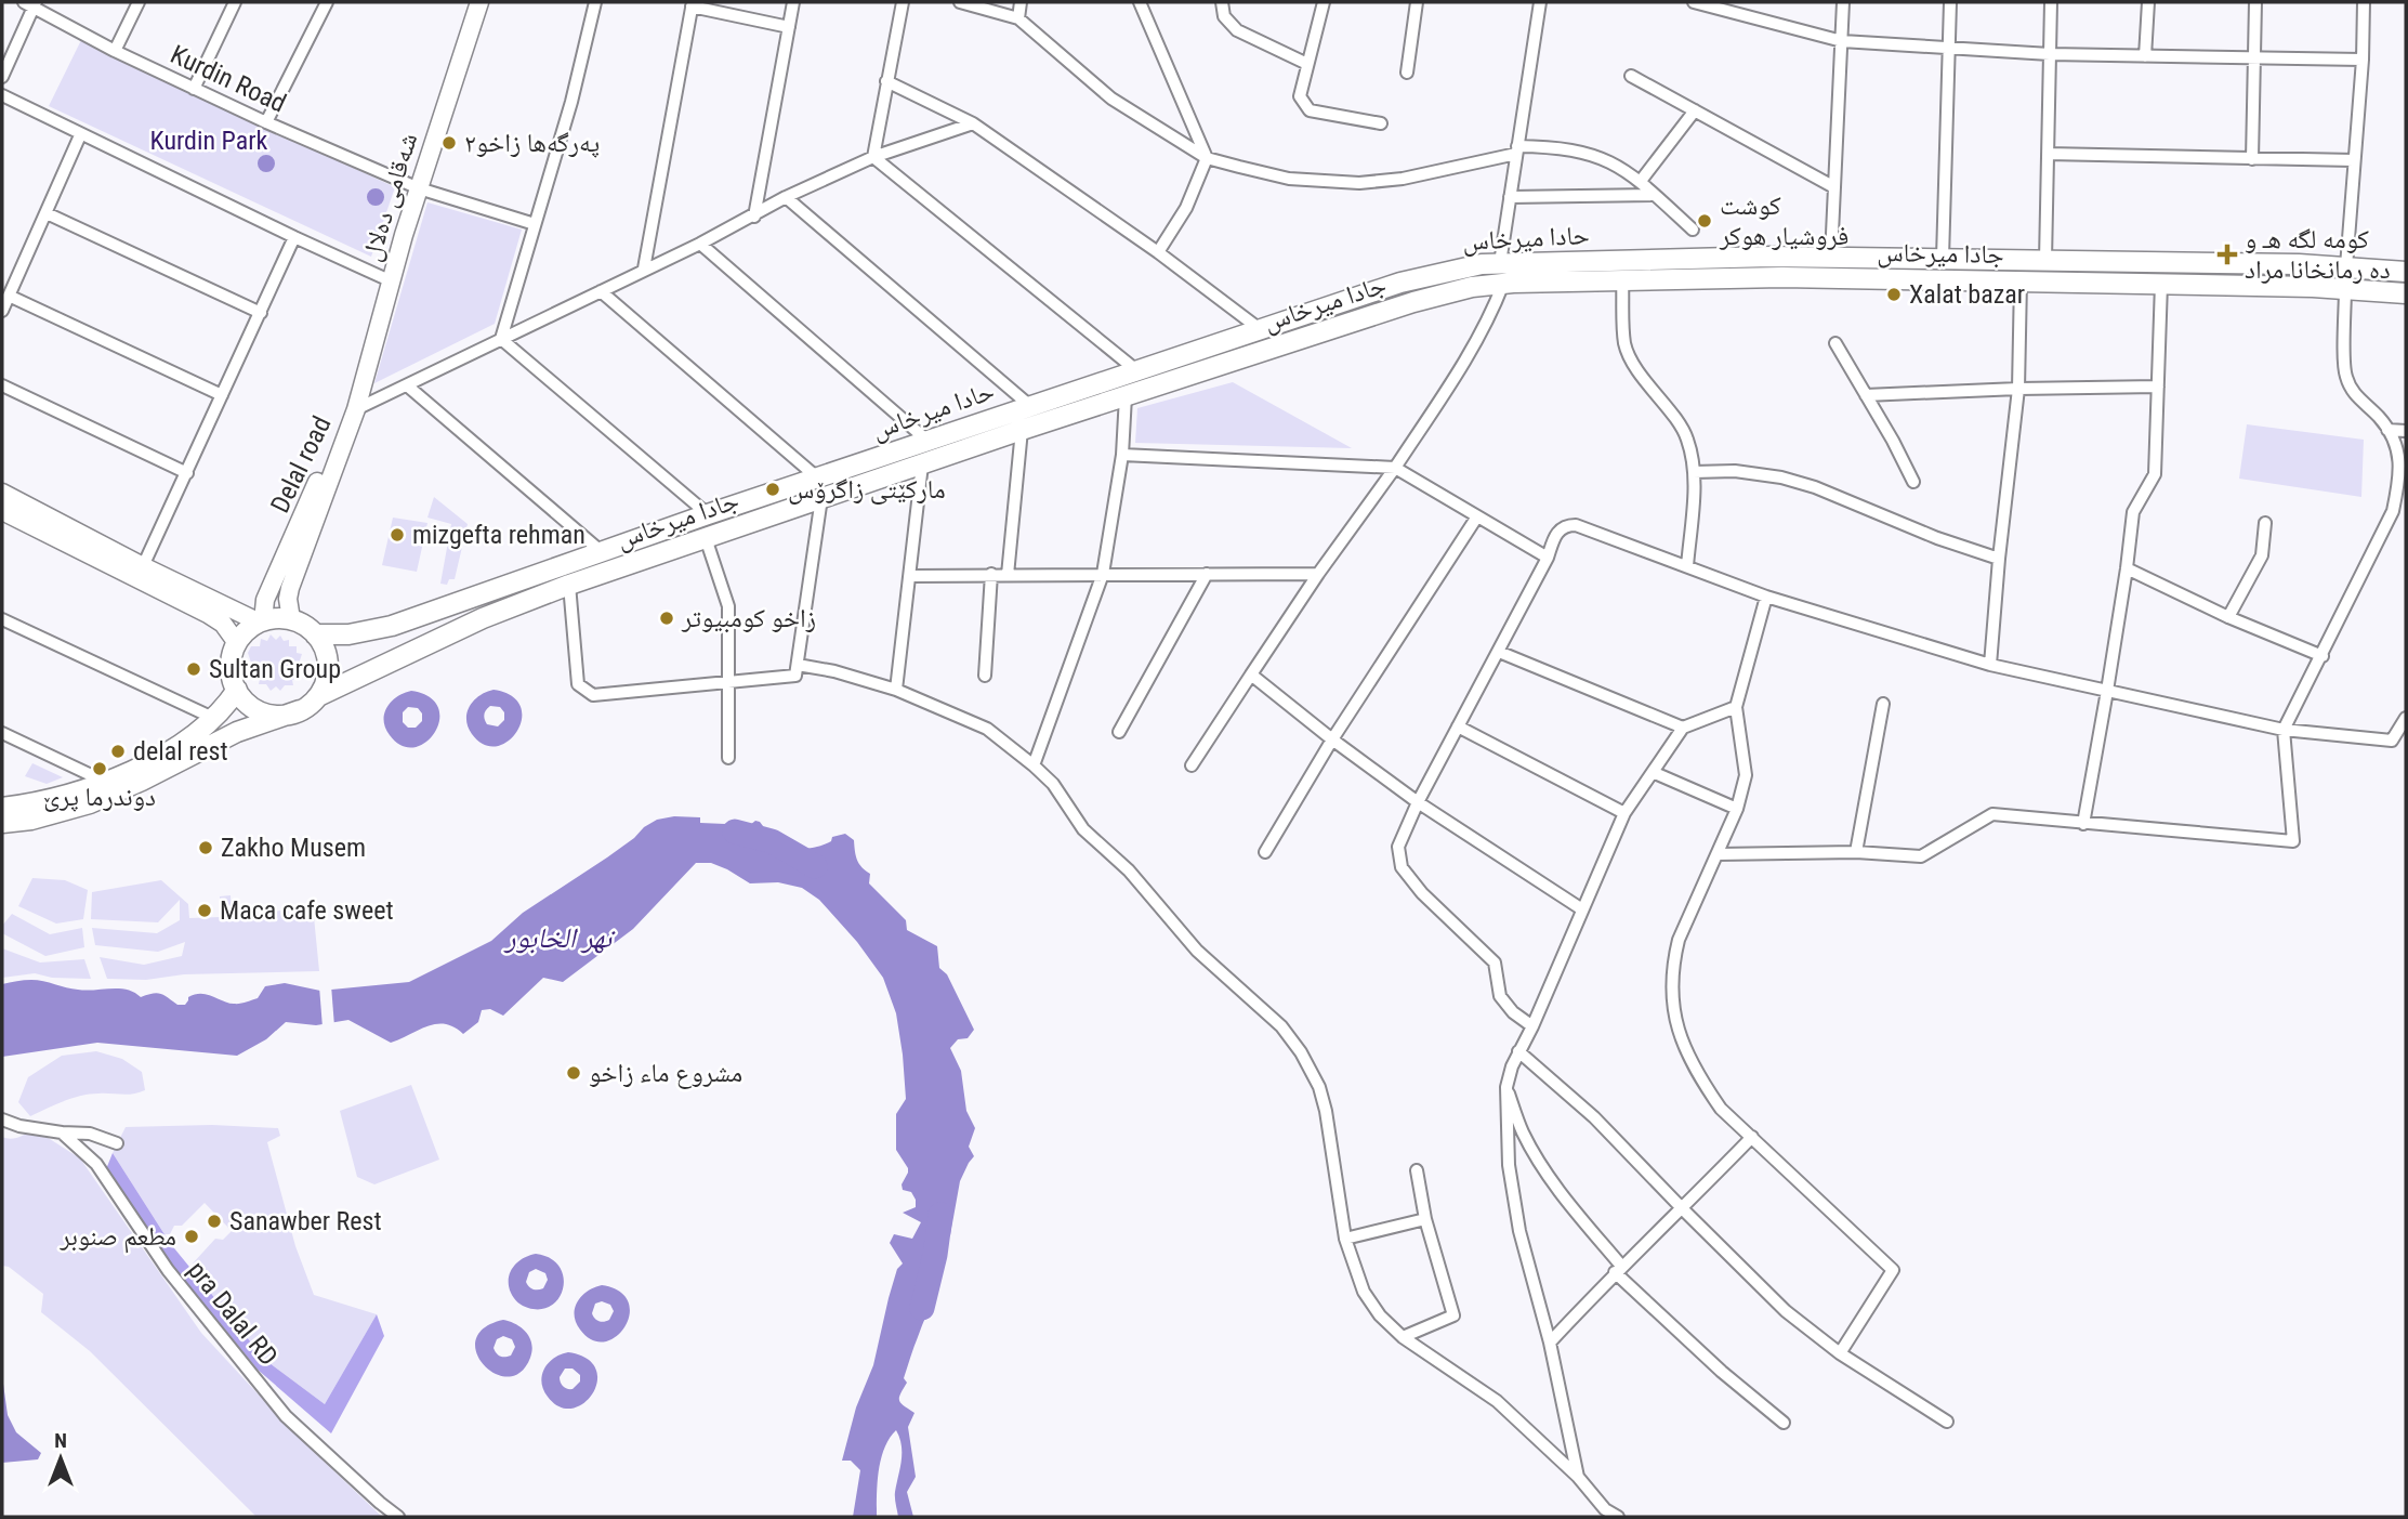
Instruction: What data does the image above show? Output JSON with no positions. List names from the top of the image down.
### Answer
{
  "streets": {
    "main road": [
      "شەقامی دەلال",
      "حادا ميرخاس",
      "جادا ميرخاس",
      "Delal road"
    ],
    "street": ["Kurdin Road", "pra Dalal RD"]
  },
  "crossings": [
    ["Kurdin Road", "شەقامی دەلال"],
    ["شەقامی دەلال", "Delal road"],
    ["حادا ميرخاس", "جادا ميرخاس"],
    ["حادا ميرخاس", "Delal road"],
    ["جادا ميرخاس", "Delal road"]
  ],
  "water": ["نهر الخابور"],
  "parks": ["Kurdin Park"],
  "places": {
    "other": [
      "پەرگەها زاخو۲",
      "كوشت فروشيار هوكر",
      "Xalat bazar",
      "مارکێتی زاگرۆس",
      "mizgefta rehman",
      "زاخو كومبيوتر",
      "Sultan Group",
      "delal rest",
      "دوندرما پرێ",
      "Zakho Musem",
      "Maca cafe sweet",
      "مشروع ماء زاخو",
      "Sanawber Rest",
      "مطعم صنوبر"
    ],
    "health": ["كومه لگه هـ و ده رمانخانا مراد"]
  },
  "north": "top"
}
